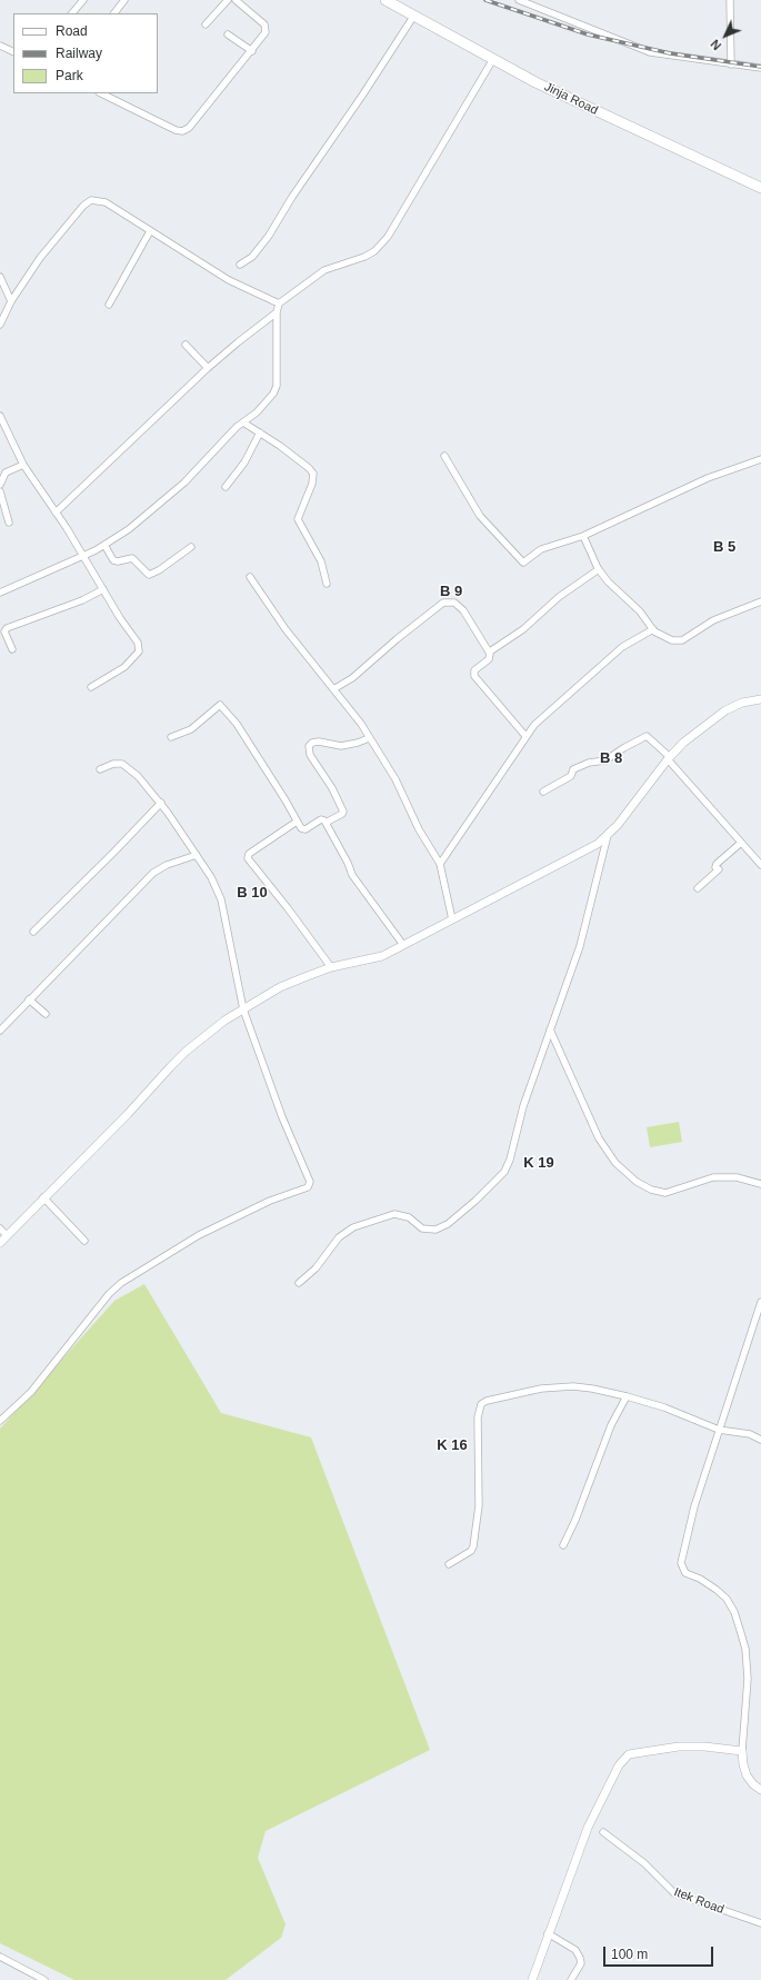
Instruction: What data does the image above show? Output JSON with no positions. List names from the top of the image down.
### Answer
{
  "streets": {
    "highway": ["Jinja Road"],
    "street": ["Itek Road"]
  },
  "districts": [
    "B 5",
    "B 9",
    "B 8",
    "B 10",
    "K 19",
    "K 16"
  ],
  "legend": ["Road", "Railway", "Park"],
  "scale_bar": "100 m",
  "north": "bottom left"
}
